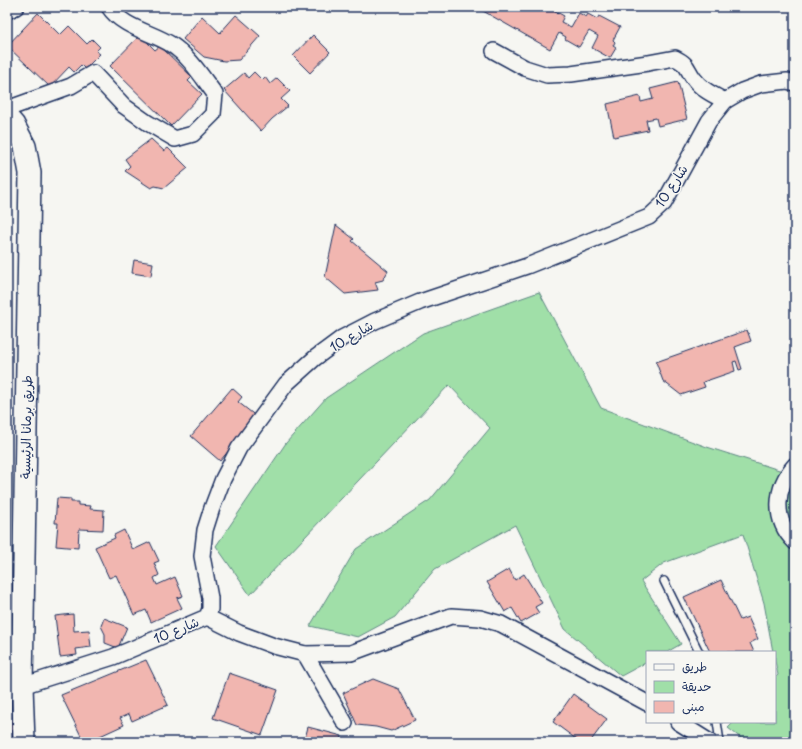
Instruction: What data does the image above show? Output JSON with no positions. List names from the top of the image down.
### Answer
{
  "streets": {
    "street": ["شارع 10", "طريق برمانا الرئيسية"]
  },
  "crossings": [
    ["شارع 10", "طريق برمانا الرئيسية"]
  ],
  "legend": ["طريق", "حديقة", "مبنى"]
}
